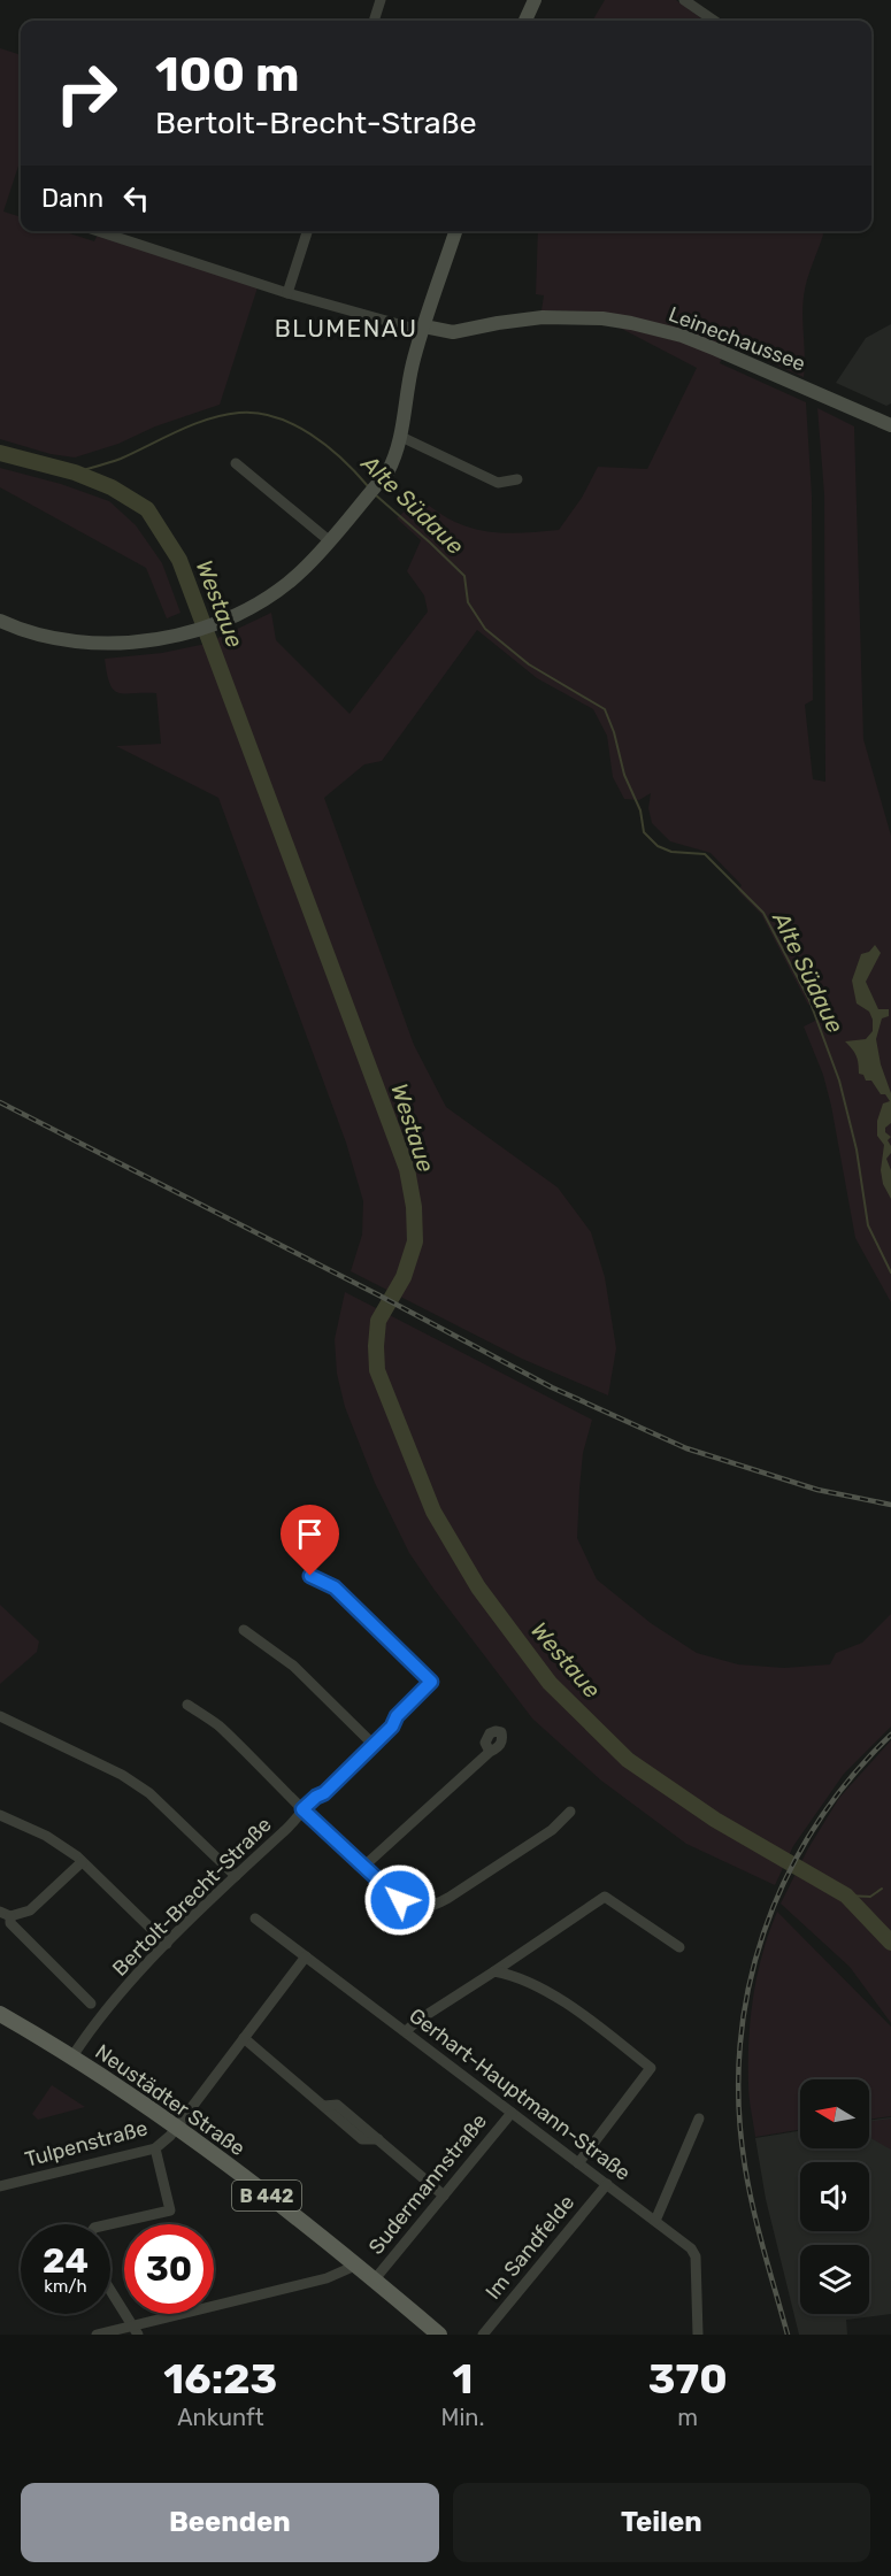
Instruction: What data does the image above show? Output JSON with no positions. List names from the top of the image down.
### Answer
{
  "streets": {
    "main road": ["Neustädter Straße", "B 442"],
    "street": [
      "Leinechaussee",
      "Bertolt-Brecht-Straße",
      "Gerhart-Hauptmann-Straße",
      "Tulpenstraße",
      "Sudermannstraße",
      "Im Sandfelde"
    ]
  },
  "crossings": [
    ["Bertolt-Brecht-Straße", "Neustädter Straße"],
    ["Gerhart-Hauptmann-Straße", "Tulpenstraße"],
    ["Gerhart-Hauptmann-Straße", "Sudermannstraße"],
    ["Gerhart-Hauptmann-Straße", "Im Sandfelde"],
    ["Neustädter Straße", "Tulpenstraße"],
    ["Neustädter Straße", "Sudermannstraße"]
  ],
  "districts": ["BLUMENAU"],
  "water": ["Alte Südaue", "Westaue"],
  "north": "left",
  "page": {
    "turn": ["100 m", "Bertolt-Brecht-Straße"],
    "then": "Dann",
    "speed": "24 km/h",
    "limit": "30",
    "eta": [
      "16:23",
      "Ankunft",
      "1",
      "Min.",
      "370",
      "m"
    ],
    "buttons": ["Beenden", "Teilen"]
  }
}
